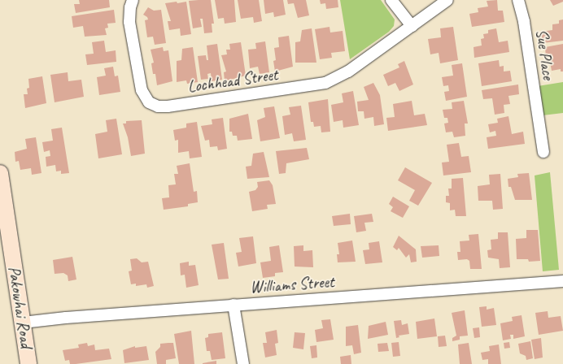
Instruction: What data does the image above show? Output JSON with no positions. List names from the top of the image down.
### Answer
{
  "streets": {
    "main road": ["Pakowhai Road"],
    "street": ["Sue Place", "Lochhead Street", "Williams Street"]
  },
  "crossings": [
    ["Williams Street", "Pakowhai Road"]
  ]
}
